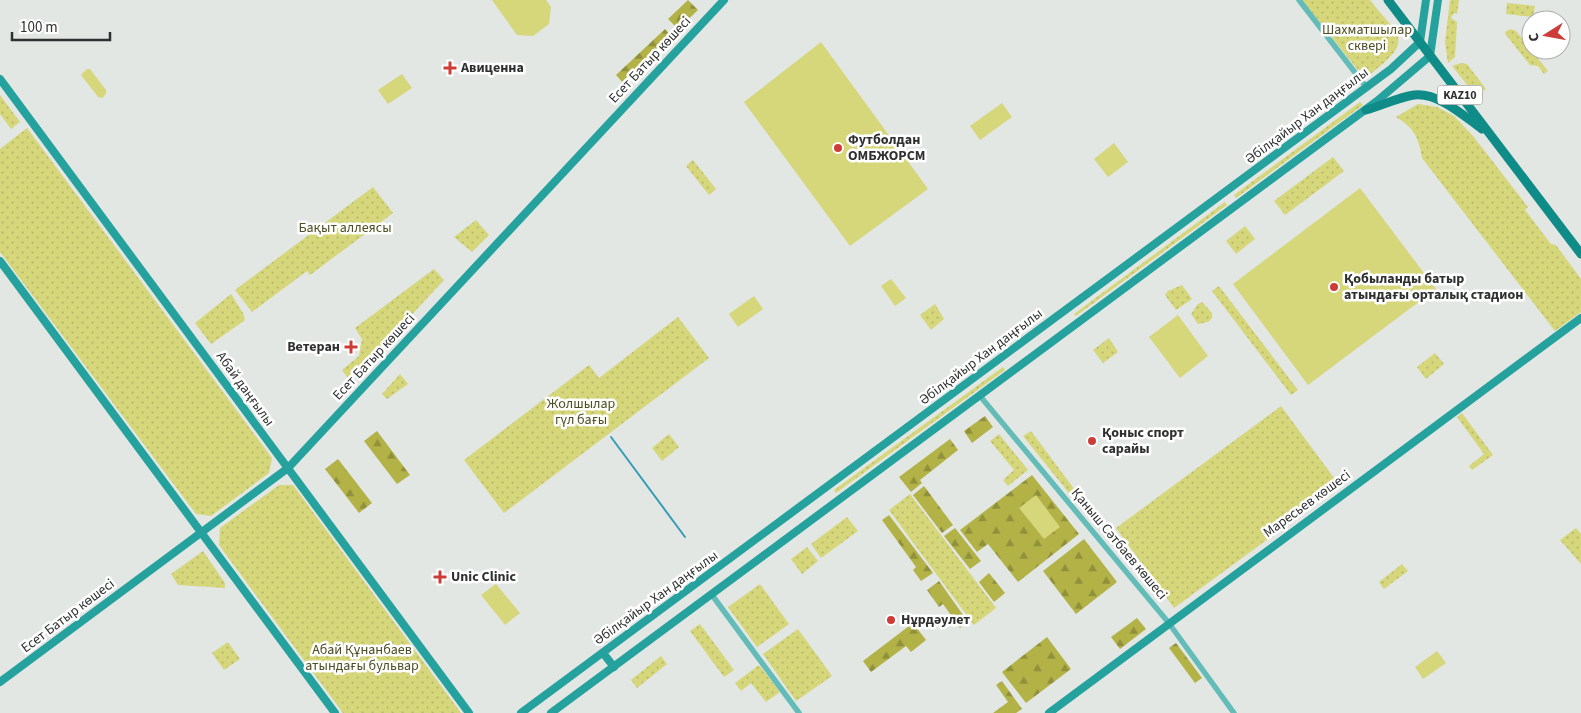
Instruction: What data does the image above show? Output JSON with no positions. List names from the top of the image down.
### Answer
{
  "streets": {
    "main road": [
      "Есет Батыр көшесі",
      "KAZ10",
      "Әбілқайыр Хан даңғылы",
      "Абай даңғылы",
      "Маресьев көшесі"
    ],
    "street": ["Қаныш Сәтбаев көшесі"]
  },
  "crossings": [
    ["Есет Батыр көшесі", "Абай даңғылы"],
    ["KAZ10", "Әбілқайыр Хан даңғылы"],
    ["Әбілқайыр Хан даңғылы", "Қаныш Сәтбаев көшесі"],
    ["Маресьев көшесі", "Қаныш Сәтбаев көшесі"]
  ],
  "parks": [
    "Шахматшылар сквері",
    "Бақыт аллеясы",
    "Жолшылар гүл бағы",
    "Абай Құнанбаев атындағы бульвар"
  ],
  "places": {
    "health": ["Авиценна", "Ветеран", "Unic Clinic"],
    "other": [
      "Футболдан ОМБЖОРСМ",
      "Қобыланды батыр атындағы орталық стадион",
      "Қоныс спорт сарайы",
      "Нұрдәулет"
    ]
  },
  "scale_bar": "100 m",
  "north": "left"
}
